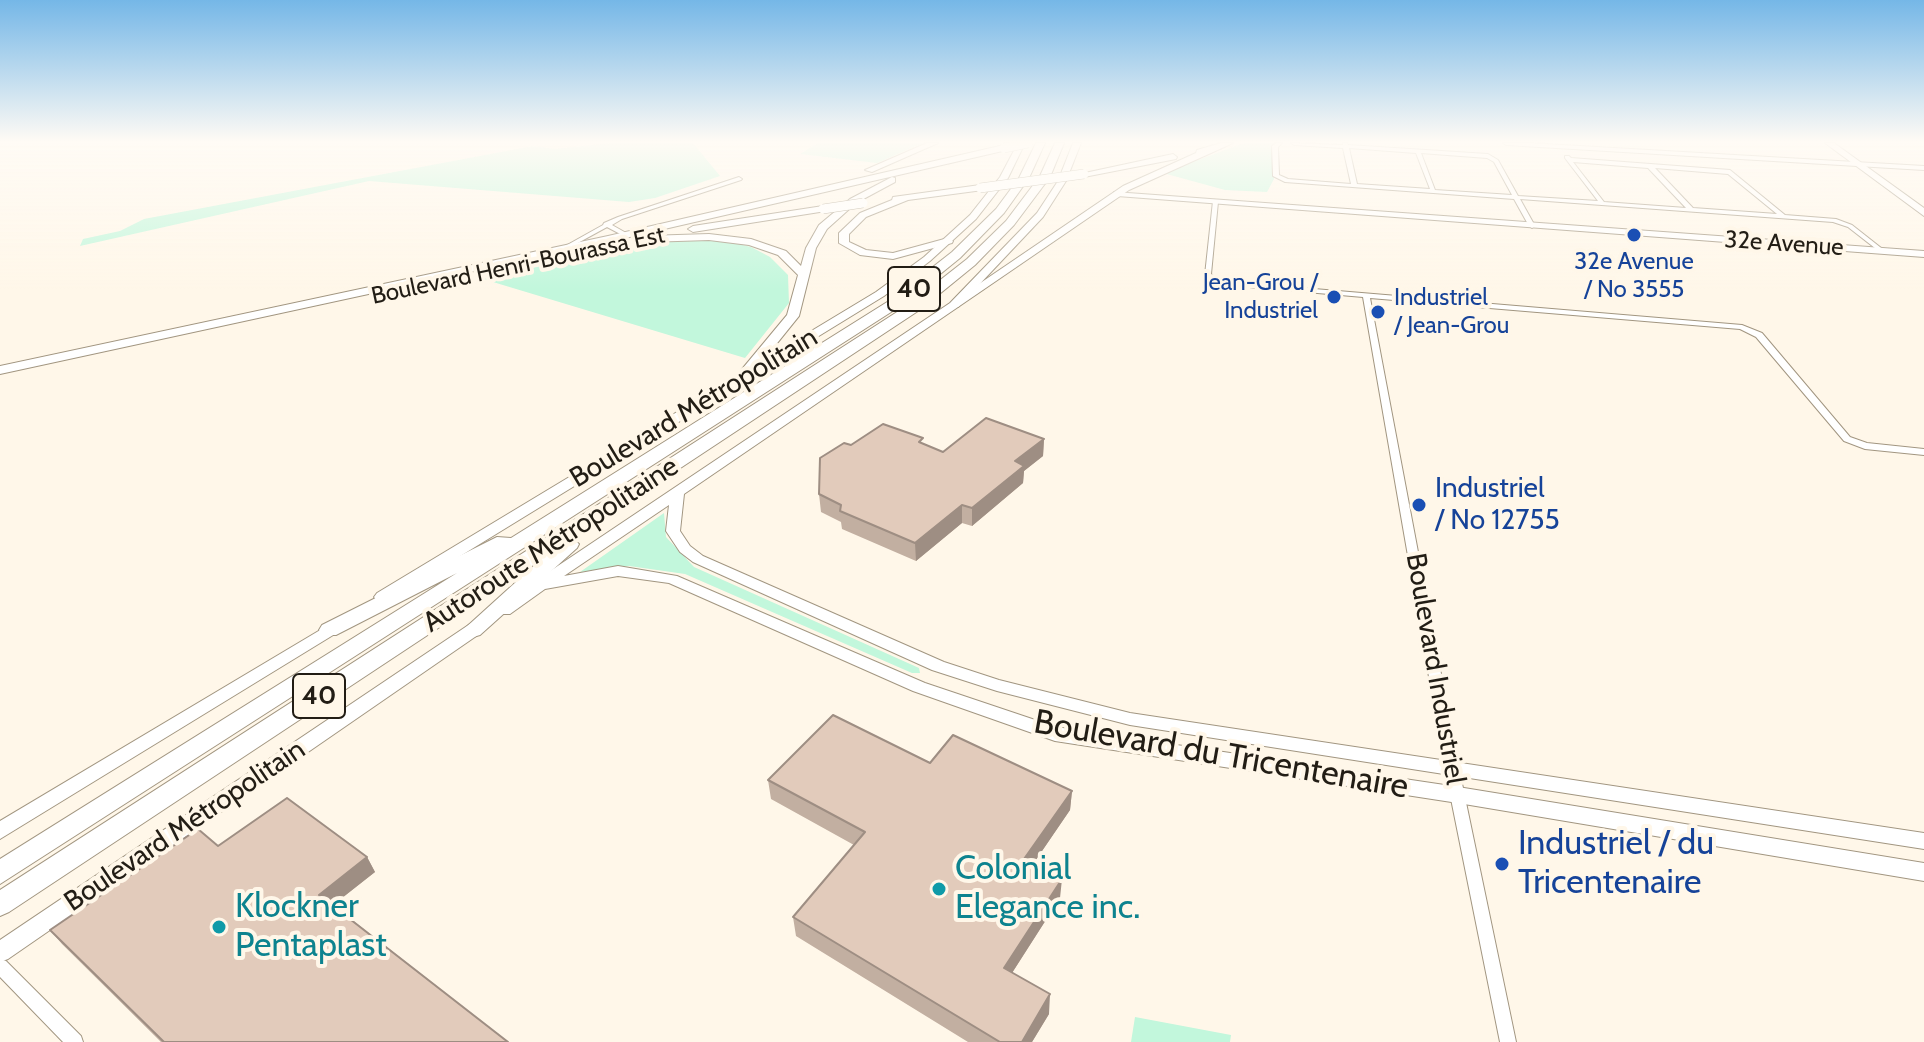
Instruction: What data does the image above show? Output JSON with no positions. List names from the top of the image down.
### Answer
{
  "streets": {
    "highway": ["40", "Autoroute Métropolitaine"],
    "main road": [
      "32e Avenue",
      "Boulevard Henri-Bourassa Est",
      "Boulevard Métropolitain",
      "Boulevard du Tricentenaire"
    ],
    "street": ["Boulevard Industriel"]
  },
  "crossings": [
    ["Boulevard Métropolitain", "Boulevard du Tricentenaire"],
    ["Boulevard Industriel", "Boulevard du Tricentenaire"]
  ],
  "places": [
    "32e Avenue / No 3555",
    "Jean-Grou / Industriel",
    "Industriel / Jean-Grou",
    "Industriel / No 12755",
    "Industriel / du Tricentenaire",
    "Colonial Elegance inc.",
    "Klockner Pentaplast"
  ]
}
